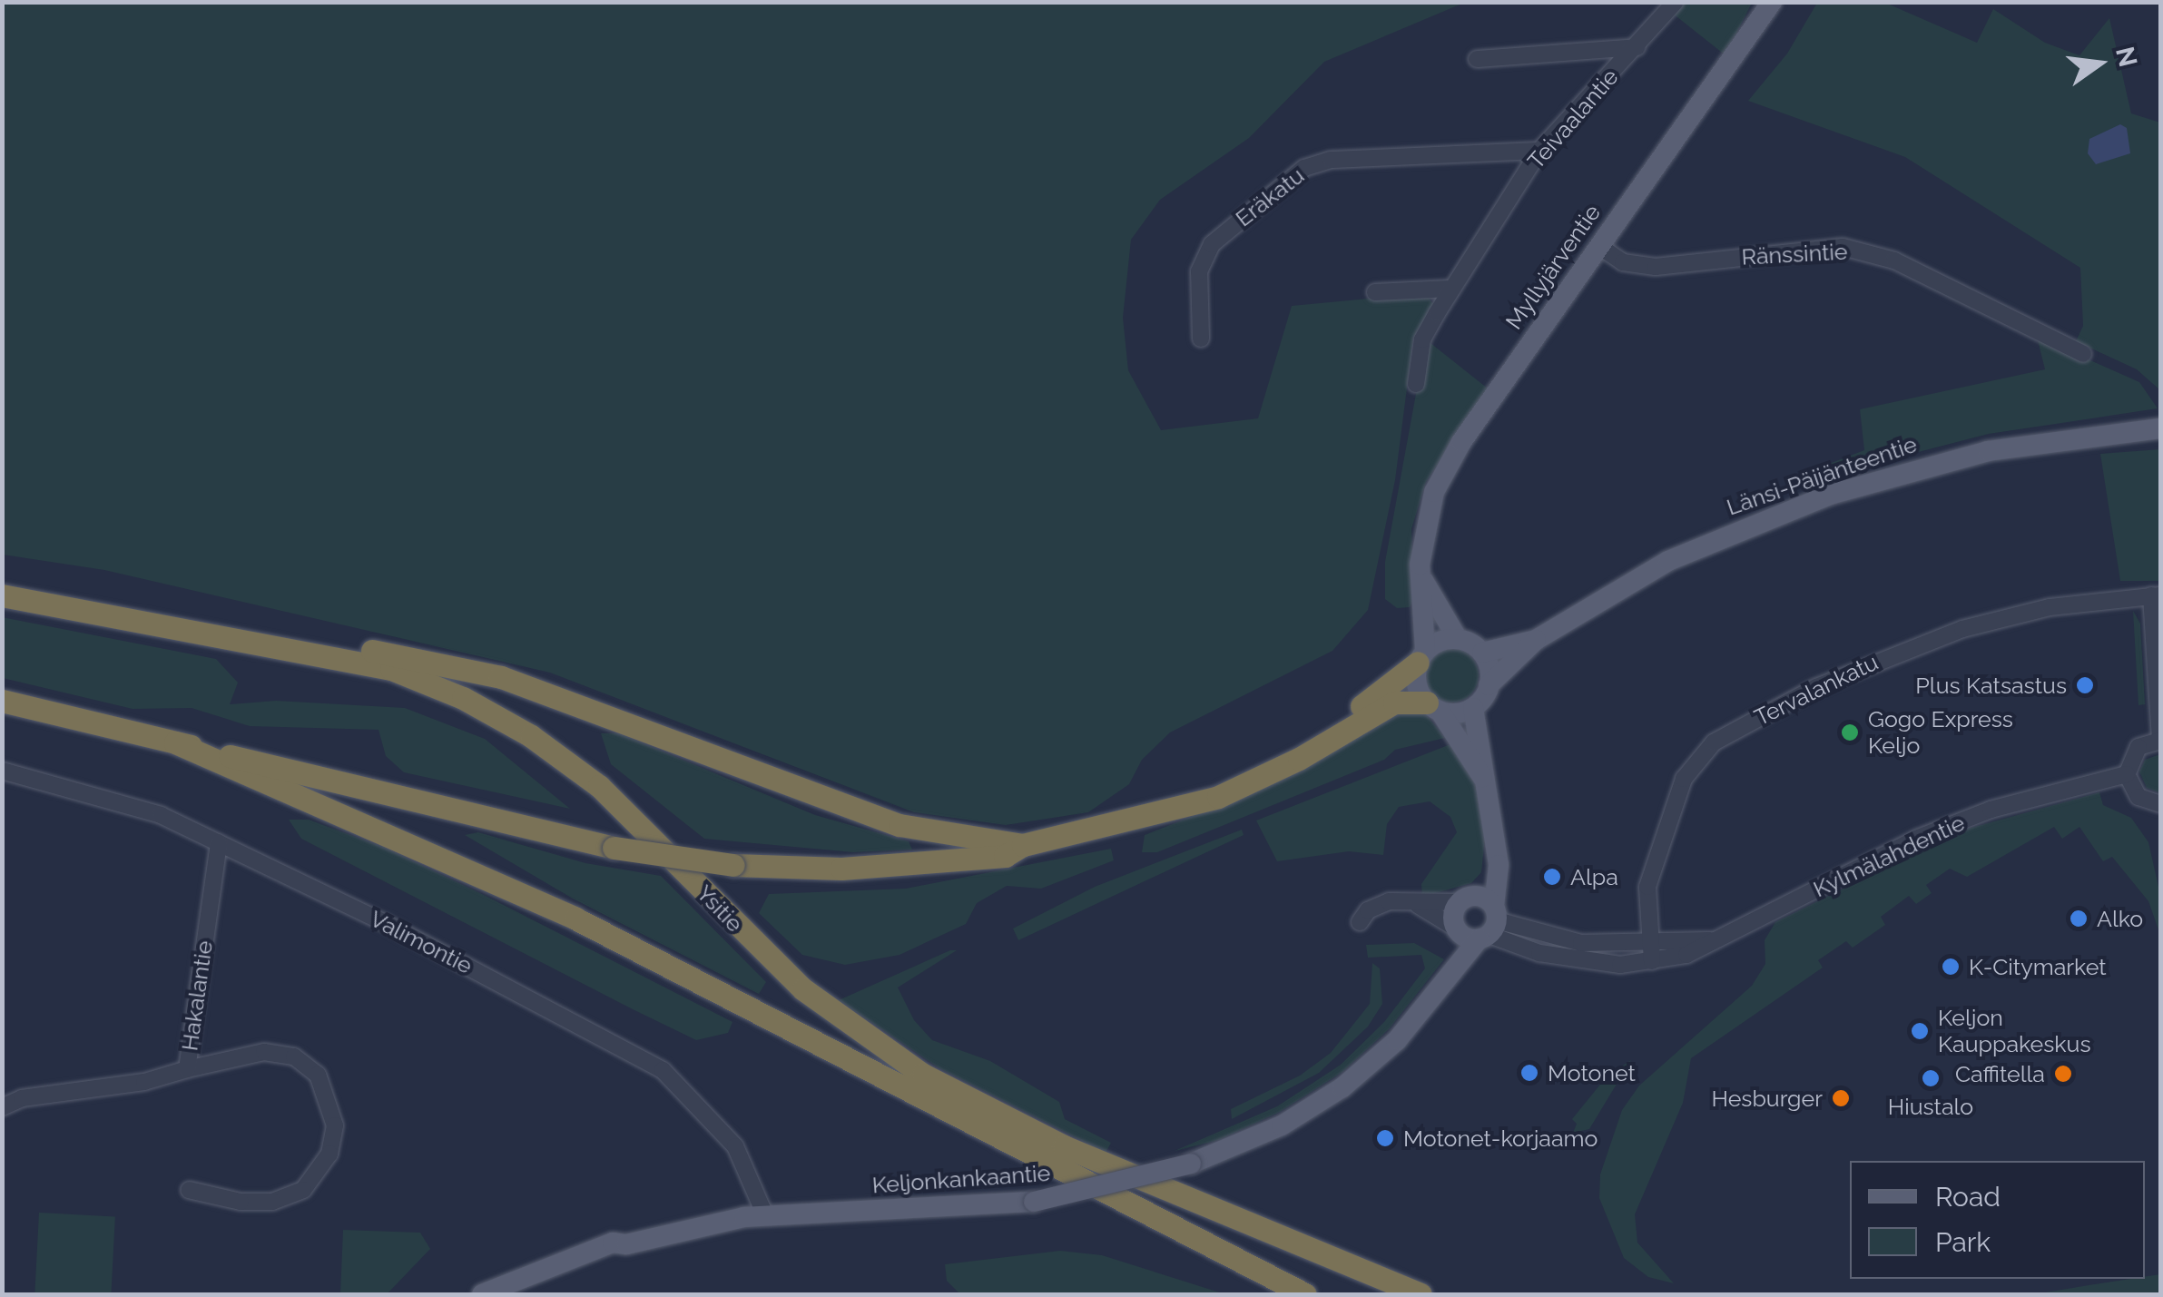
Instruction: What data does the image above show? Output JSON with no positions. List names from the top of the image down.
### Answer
{
  "streets": {
    "highway": ["Ysitie"],
    "main road": ["Myllyjärventie", "Länsi-Päijänteentie", "Keljonkankaantie"],
    "street": [
      "Teivaalantie",
      "Eräkatu",
      "Ränssintie",
      "Tervalankatu",
      "Kylmälahdentie",
      "Valimontie",
      "Hakalantie"
    ]
  },
  "crossings": [
    ["Teivaalantie", "Eräkatu"],
    ["Ränssintie", "Myllyjärventie"],
    ["Myllyjärventie", "Länsi-Päijänteentie"],
    ["Myllyjärventie", "Keljonkankaantie"],
    ["Länsi-Päijänteentie", "Keljonkankaantie"],
    ["Tervalankatu", "Kylmälahdentie"],
    ["Kylmälahdentie", "Keljonkankaantie"],
    ["Valimontie", "Hakalantie"],
    ["Valimontie", "Keljonkankaantie"]
  ],
  "places": [
    "Plus Katsastus",
    "Gogo Express Keljo",
    "Alpa",
    "Alko",
    "K-Citymarket",
    "Keljon Kauppakeskus",
    "Motonet",
    "Caffitella",
    "Hiustalo",
    "Hesburger",
    "Motonet-korjaamo"
  ],
  "legend": ["Road", "Park"],
  "north": "right"
}
